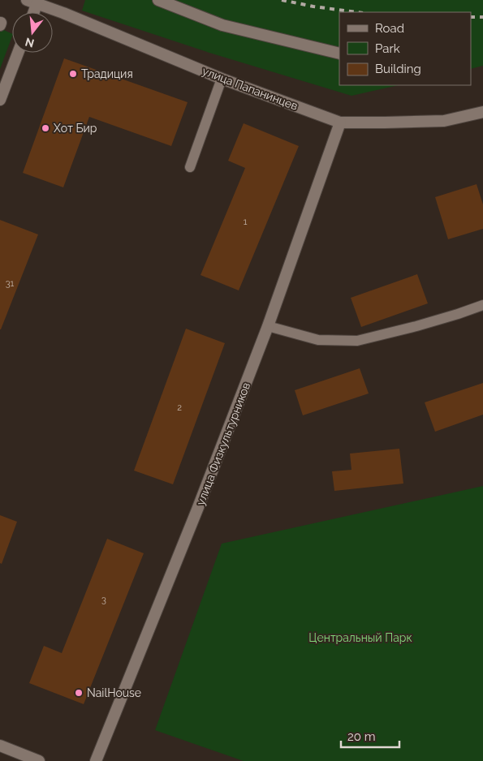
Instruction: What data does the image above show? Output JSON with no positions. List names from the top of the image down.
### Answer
{
  "streets": {
    "street": ["улица Папанинцев", "улица Физкультурников"]
  },
  "crossings": [
    ["улица Папанинцев", "улица Физкультурников"]
  ],
  "parks": ["Центральный Парк"],
  "places": ["Традиция", "Хот Бир", "NailHouse"],
  "house_numbers": [
    "1",
    "31",
    "2",
    "3"
  ],
  "legend": ["Road", "Park", "Building"],
  "scale_bar": "20 m",
  "north": "bottom"
}
